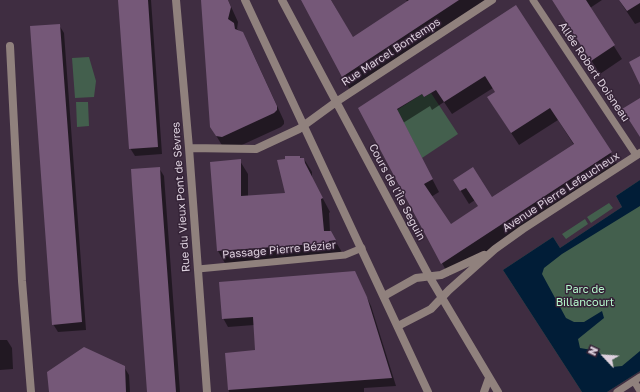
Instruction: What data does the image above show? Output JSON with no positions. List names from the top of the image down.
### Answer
{
  "streets": {
    "street": [
      "Rue Marcel Bontemps",
      "Allée Robert Doisneau",
      "Cours de l'Île Seguin",
      "Avenue Pierre Lefaucheux",
      "Rue du Vieux Pont de Sèvres",
      "Passage Pierre Bézier"
    ]
  },
  "crossings": [
    ["Rue Marcel Bontemps", "Cours de l'Île Seguin"],
    ["Rue Marcel Bontemps", "Rue du Vieux Pont de Sèvres"],
    ["Allée Robert Doisneau", "Avenue Pierre Lefaucheux"],
    ["Cours de l'Île Seguin", "Avenue Pierre Lefaucheux"],
    ["Rue du Vieux Pont de Sèvres", "Passage Pierre Bézier"]
  ],
  "parks": ["Parc de Billancourt"],
  "north": "top left"
}
